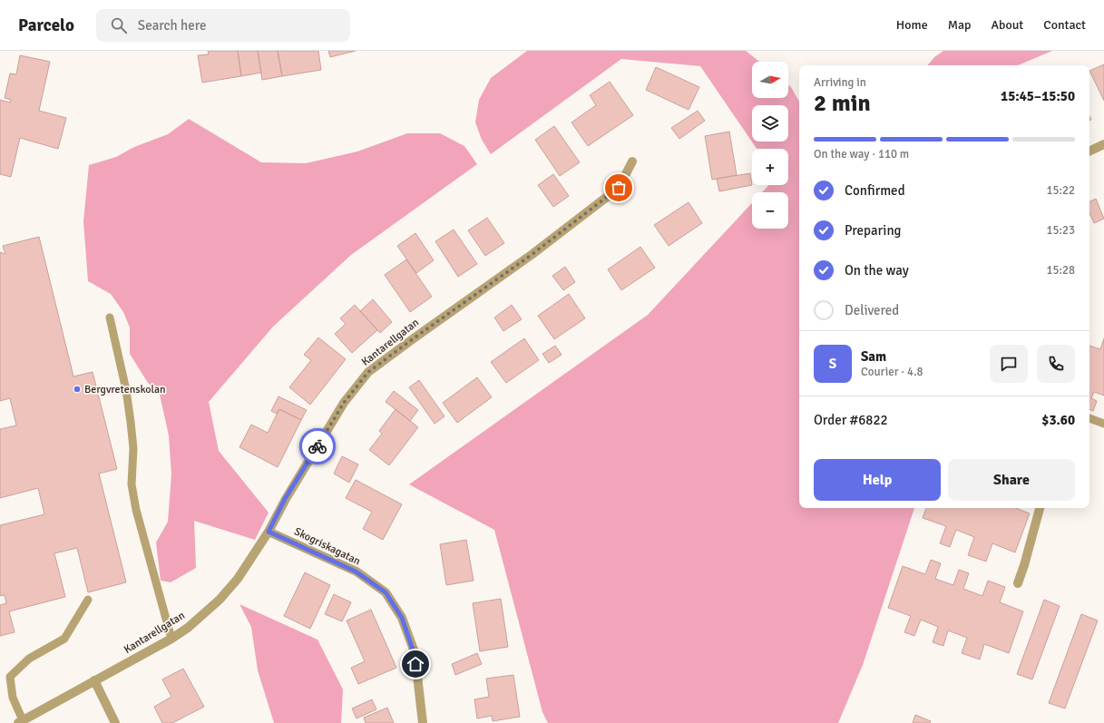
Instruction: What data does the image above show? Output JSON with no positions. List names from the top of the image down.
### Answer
{
  "streets": {
    "street": ["Kantarellgatan", "Skogriskagatan"]
  },
  "crossings": [
    ["Kantarellgatan", "Skogriskagatan"]
  ],
  "places": ["Bergvretenskolan"],
  "north": "right",
  "page": {
    "header": "Parcelo",
    "search": "Search here",
    "nav": [
      "Home",
      "Map",
      "About",
      "Contact"
    ],
    "map_buttons": ["+", "−"],
    "heading": ["2 min", "Arriving in", "15:45–15:50"],
    "panel": [
      "Sam",
      "Courier · 4.8",
      "Order #6822",
      "$3.60"
    ],
    "bar": "On the way · 110 m",
    "list": [
      ["Confirmed", "15:22"],
      ["Preparing", "15:23"],
      ["On the way", "15:28"],
      "Delivered"
    ],
    "round": "S",
    "buttons": ["Help", "Share"]
  }
}
